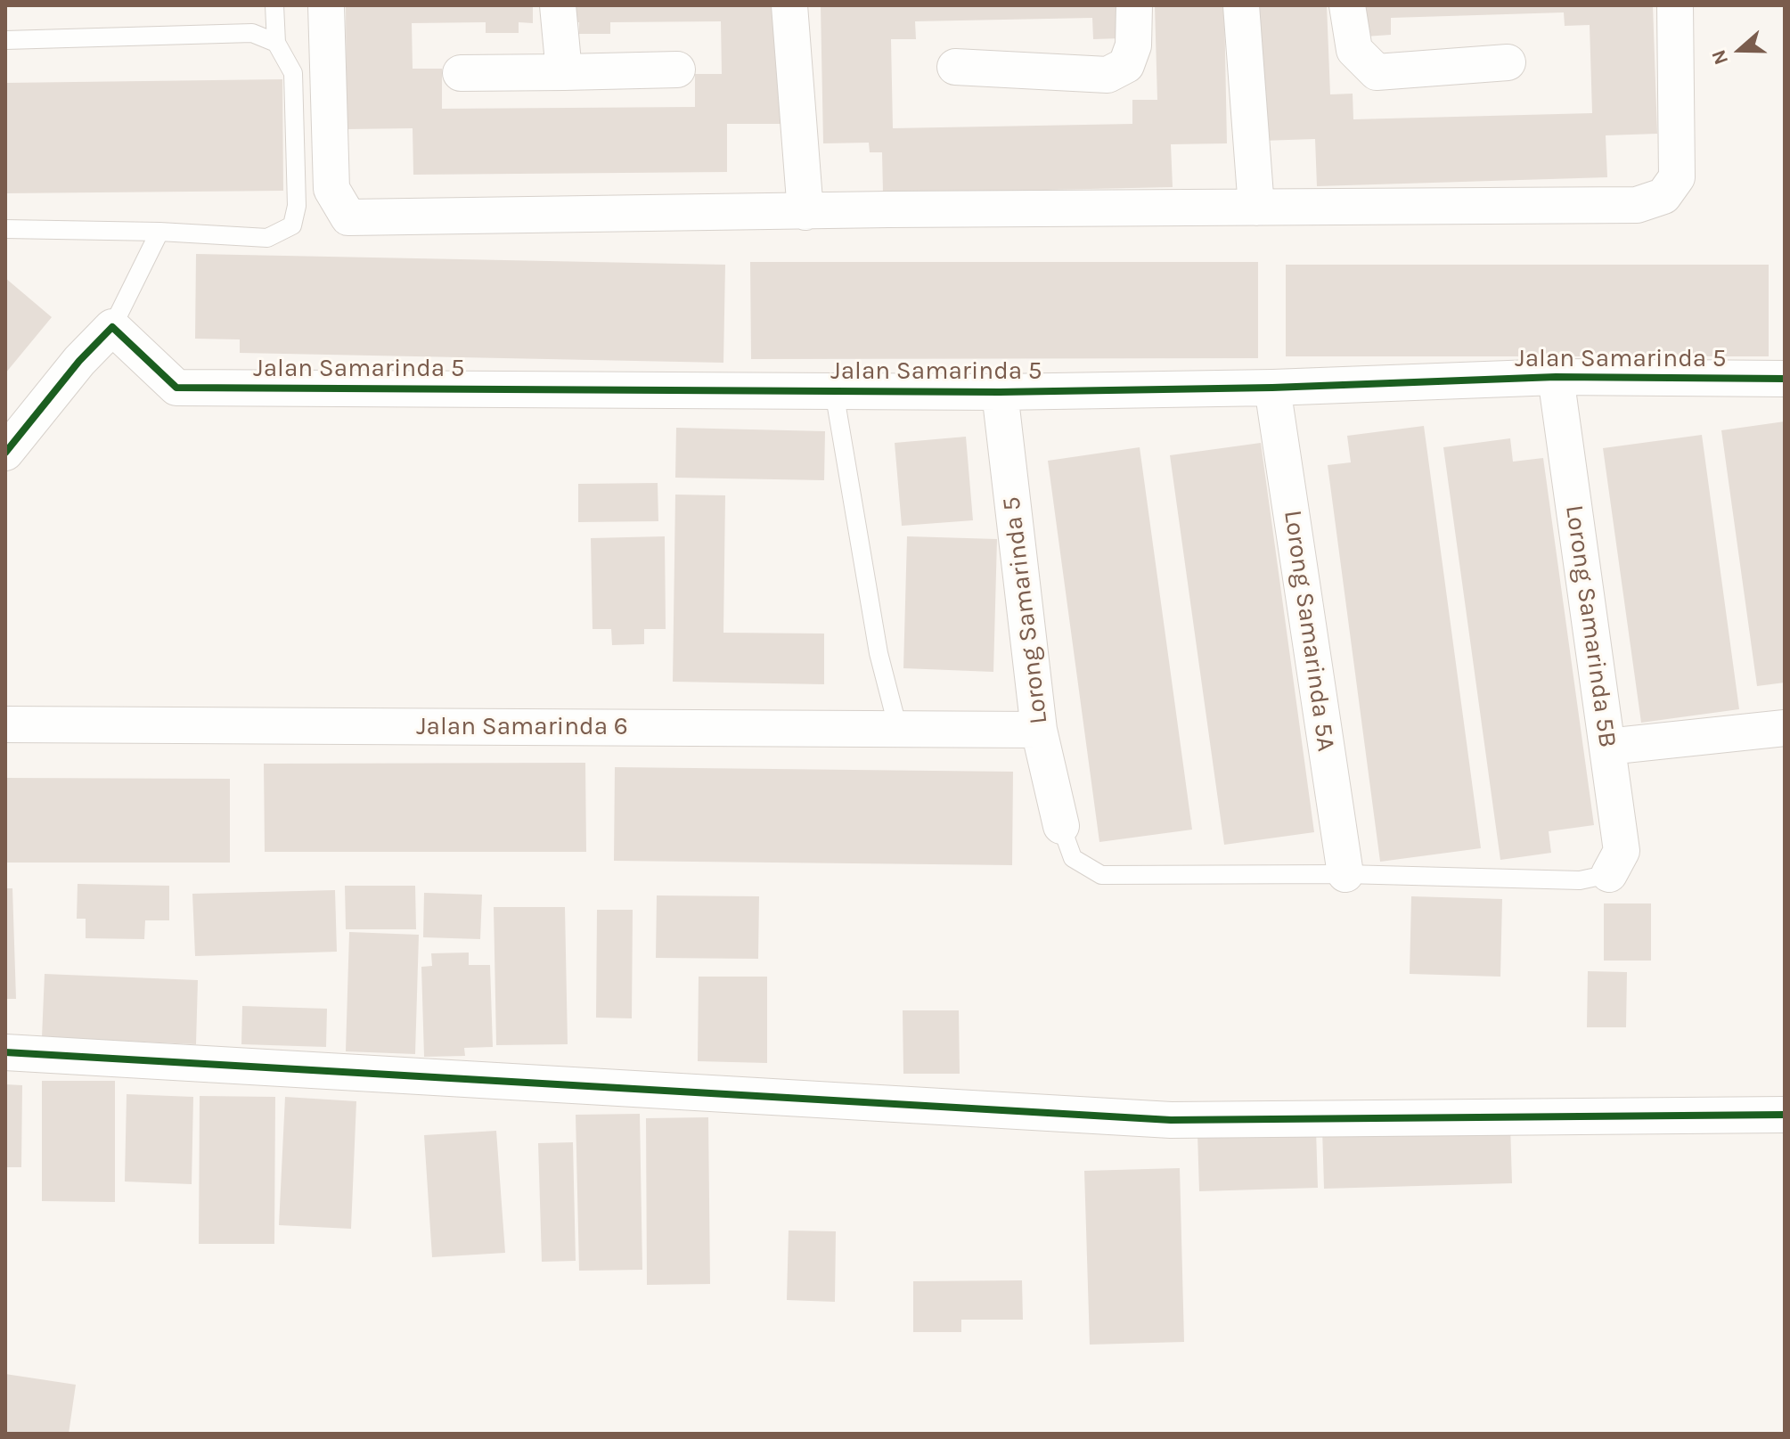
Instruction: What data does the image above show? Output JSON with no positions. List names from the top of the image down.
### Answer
{
  "streets": {
    "street": [
      "Jalan Samarinda 5",
      "Lorong Samarinda 5",
      "Lorong Samarinda 5B",
      "Lorong Samarinda 5A",
      "Jalan Samarinda 6"
    ]
  },
  "crossings": [
    ["Jalan Samarinda 5", "Lorong Samarinda 5"],
    ["Jalan Samarinda 5", "Lorong Samarinda 5B"],
    ["Jalan Samarinda 5", "Lorong Samarinda 5A"],
    ["Lorong Samarinda 5", "Jalan Samarinda 6"]
  ],
  "north": "left"
}
